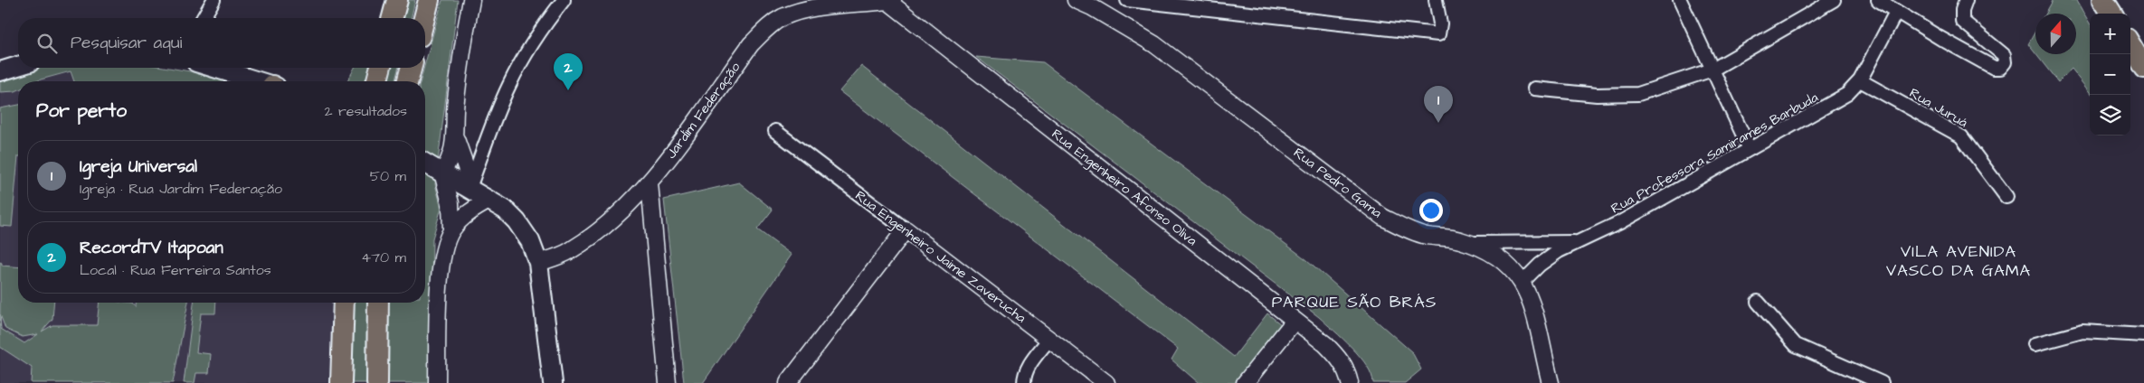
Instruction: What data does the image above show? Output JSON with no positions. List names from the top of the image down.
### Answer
{
  "streets": {
    "street": [
      "Rua Juruá",
      "Jardim Federação",
      "Rua Professora Samirames Barbuda",
      "Rua Pedro Gama",
      "Rua Engenheiro Afonso Oliva",
      "Rua Engenheiro Jaime Zaverucha"
    ]
  },
  "crossings": [
    ["Rua Juruá", "Rua Professora Samirames Barbuda"],
    ["Jardim Federação", "Rua Engenheiro Afonso Oliva"],
    ["Rua Professora Samirames Barbuda", "Rua Pedro Gama"]
  ],
  "districts": ["VILA AVENIDA VASCO DA GAMA", "PARQUE SÃO BRÁS"],
  "north": "top",
  "page": {
    "map_buttons": ["+", "−"],
    "search": "Pesquisar aqui",
    "pins": ["2", "1"],
    "heading": ["Por perto", "2 resultados"],
    "list": [
      {
        "mark": "1",
        "name": "Igreja Universal",
        "note": "Igreja · Rua Jardim Federação",
        "value": "50 m"
      },
      {
        "mark": "2",
        "name": "RecordTV Itapoan",
        "note": "Local · Rua Ferreira Santos",
        "value": "470 m"
      }
    ]
  }
}
